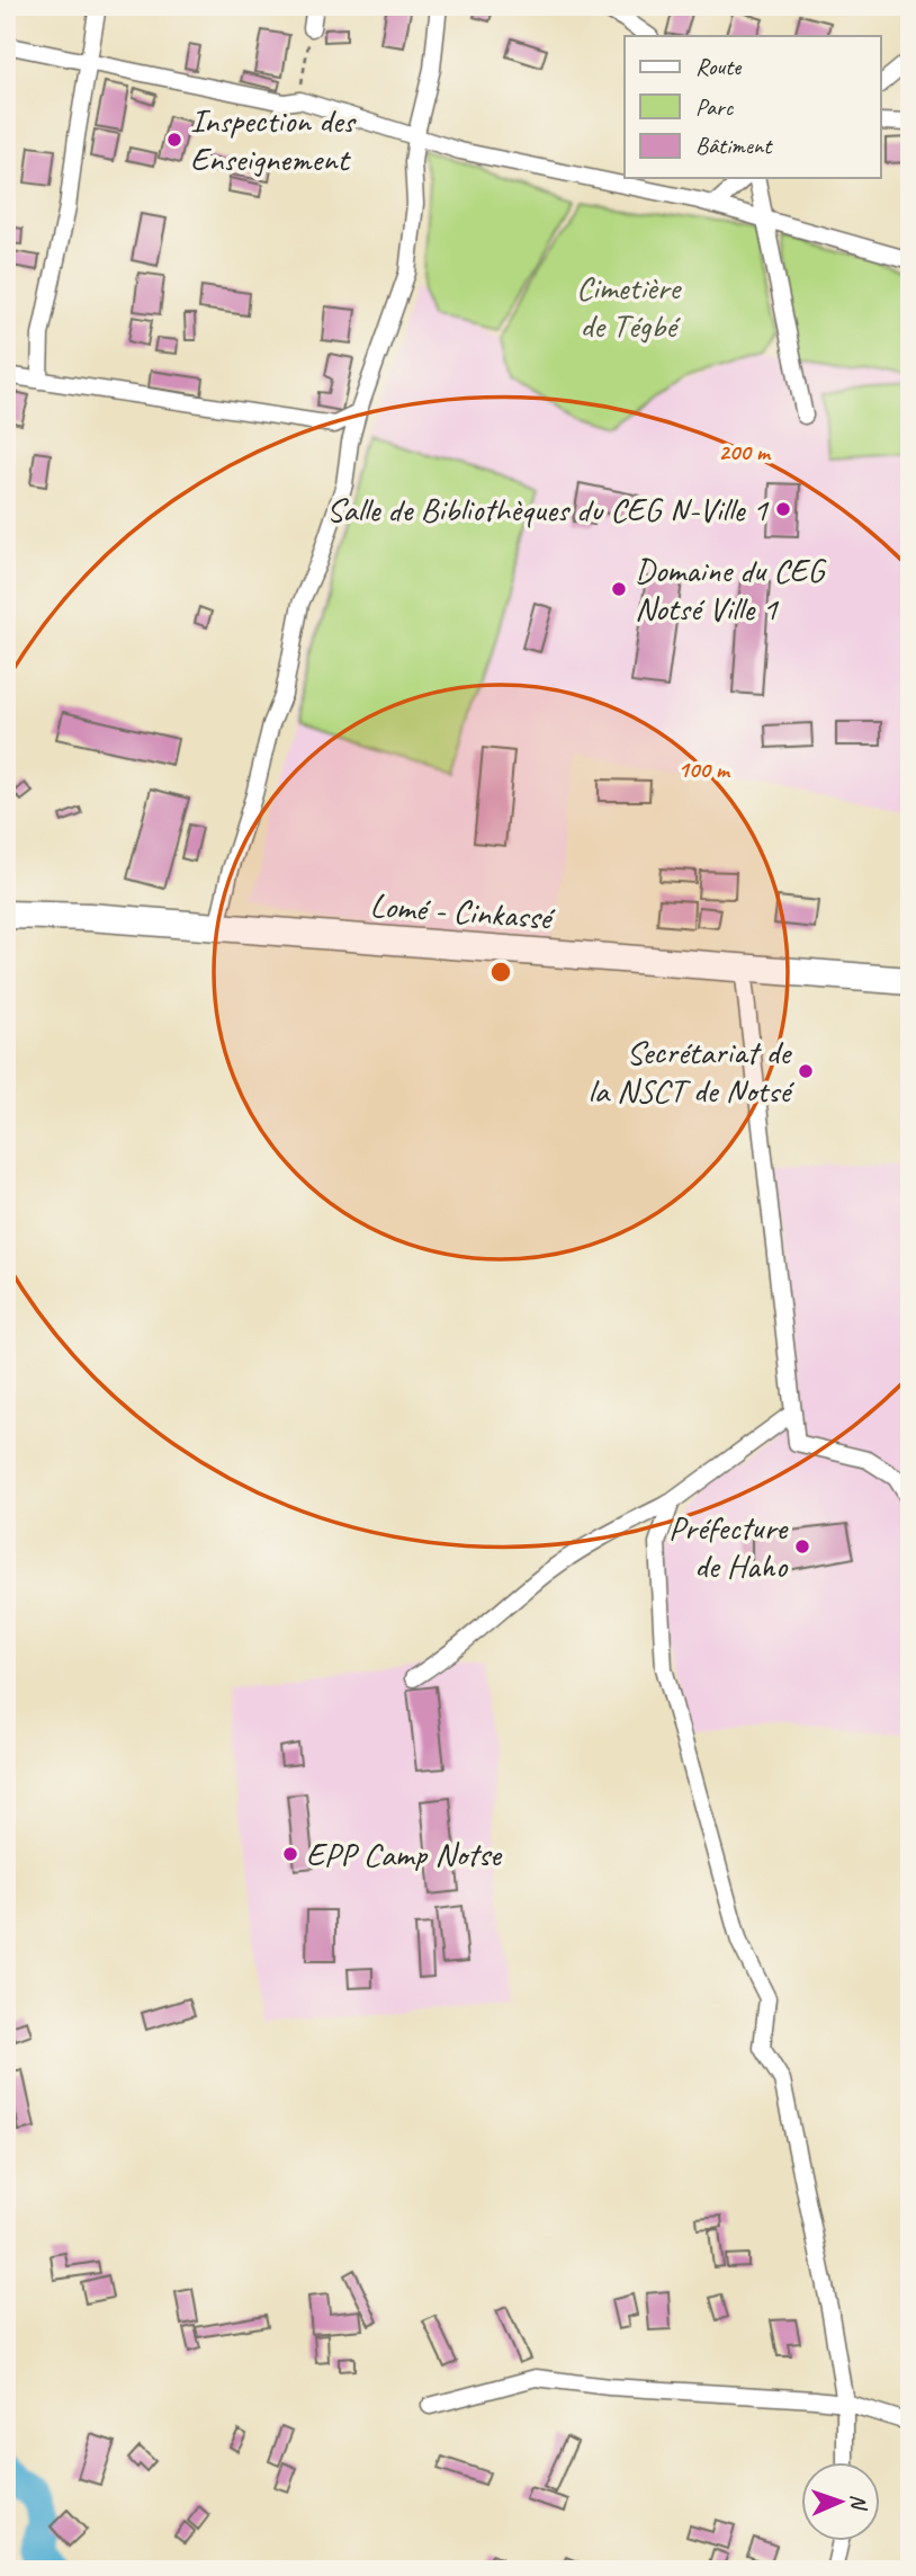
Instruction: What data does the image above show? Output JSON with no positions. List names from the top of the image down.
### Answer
{
  "streets": {
    "highway": ["Lomé - Cinkassé"]
  },
  "parks": ["Cimetière de Tégbé"],
  "places": [
    "Inspection des Enseignement",
    "Salle de Bibliothèques du CEG N-Ville 1",
    "Domaine du CEG Notsé Ville 1",
    "Secrétariat de la NSCT de Notsé",
    "Préfecture de Haho",
    "EPP Camp Notse"
  ],
  "legend": ["Route", "Parc", "Bâtiment"],
  "north": "right",
  "rings": ["200 m", "100 m"]
}
